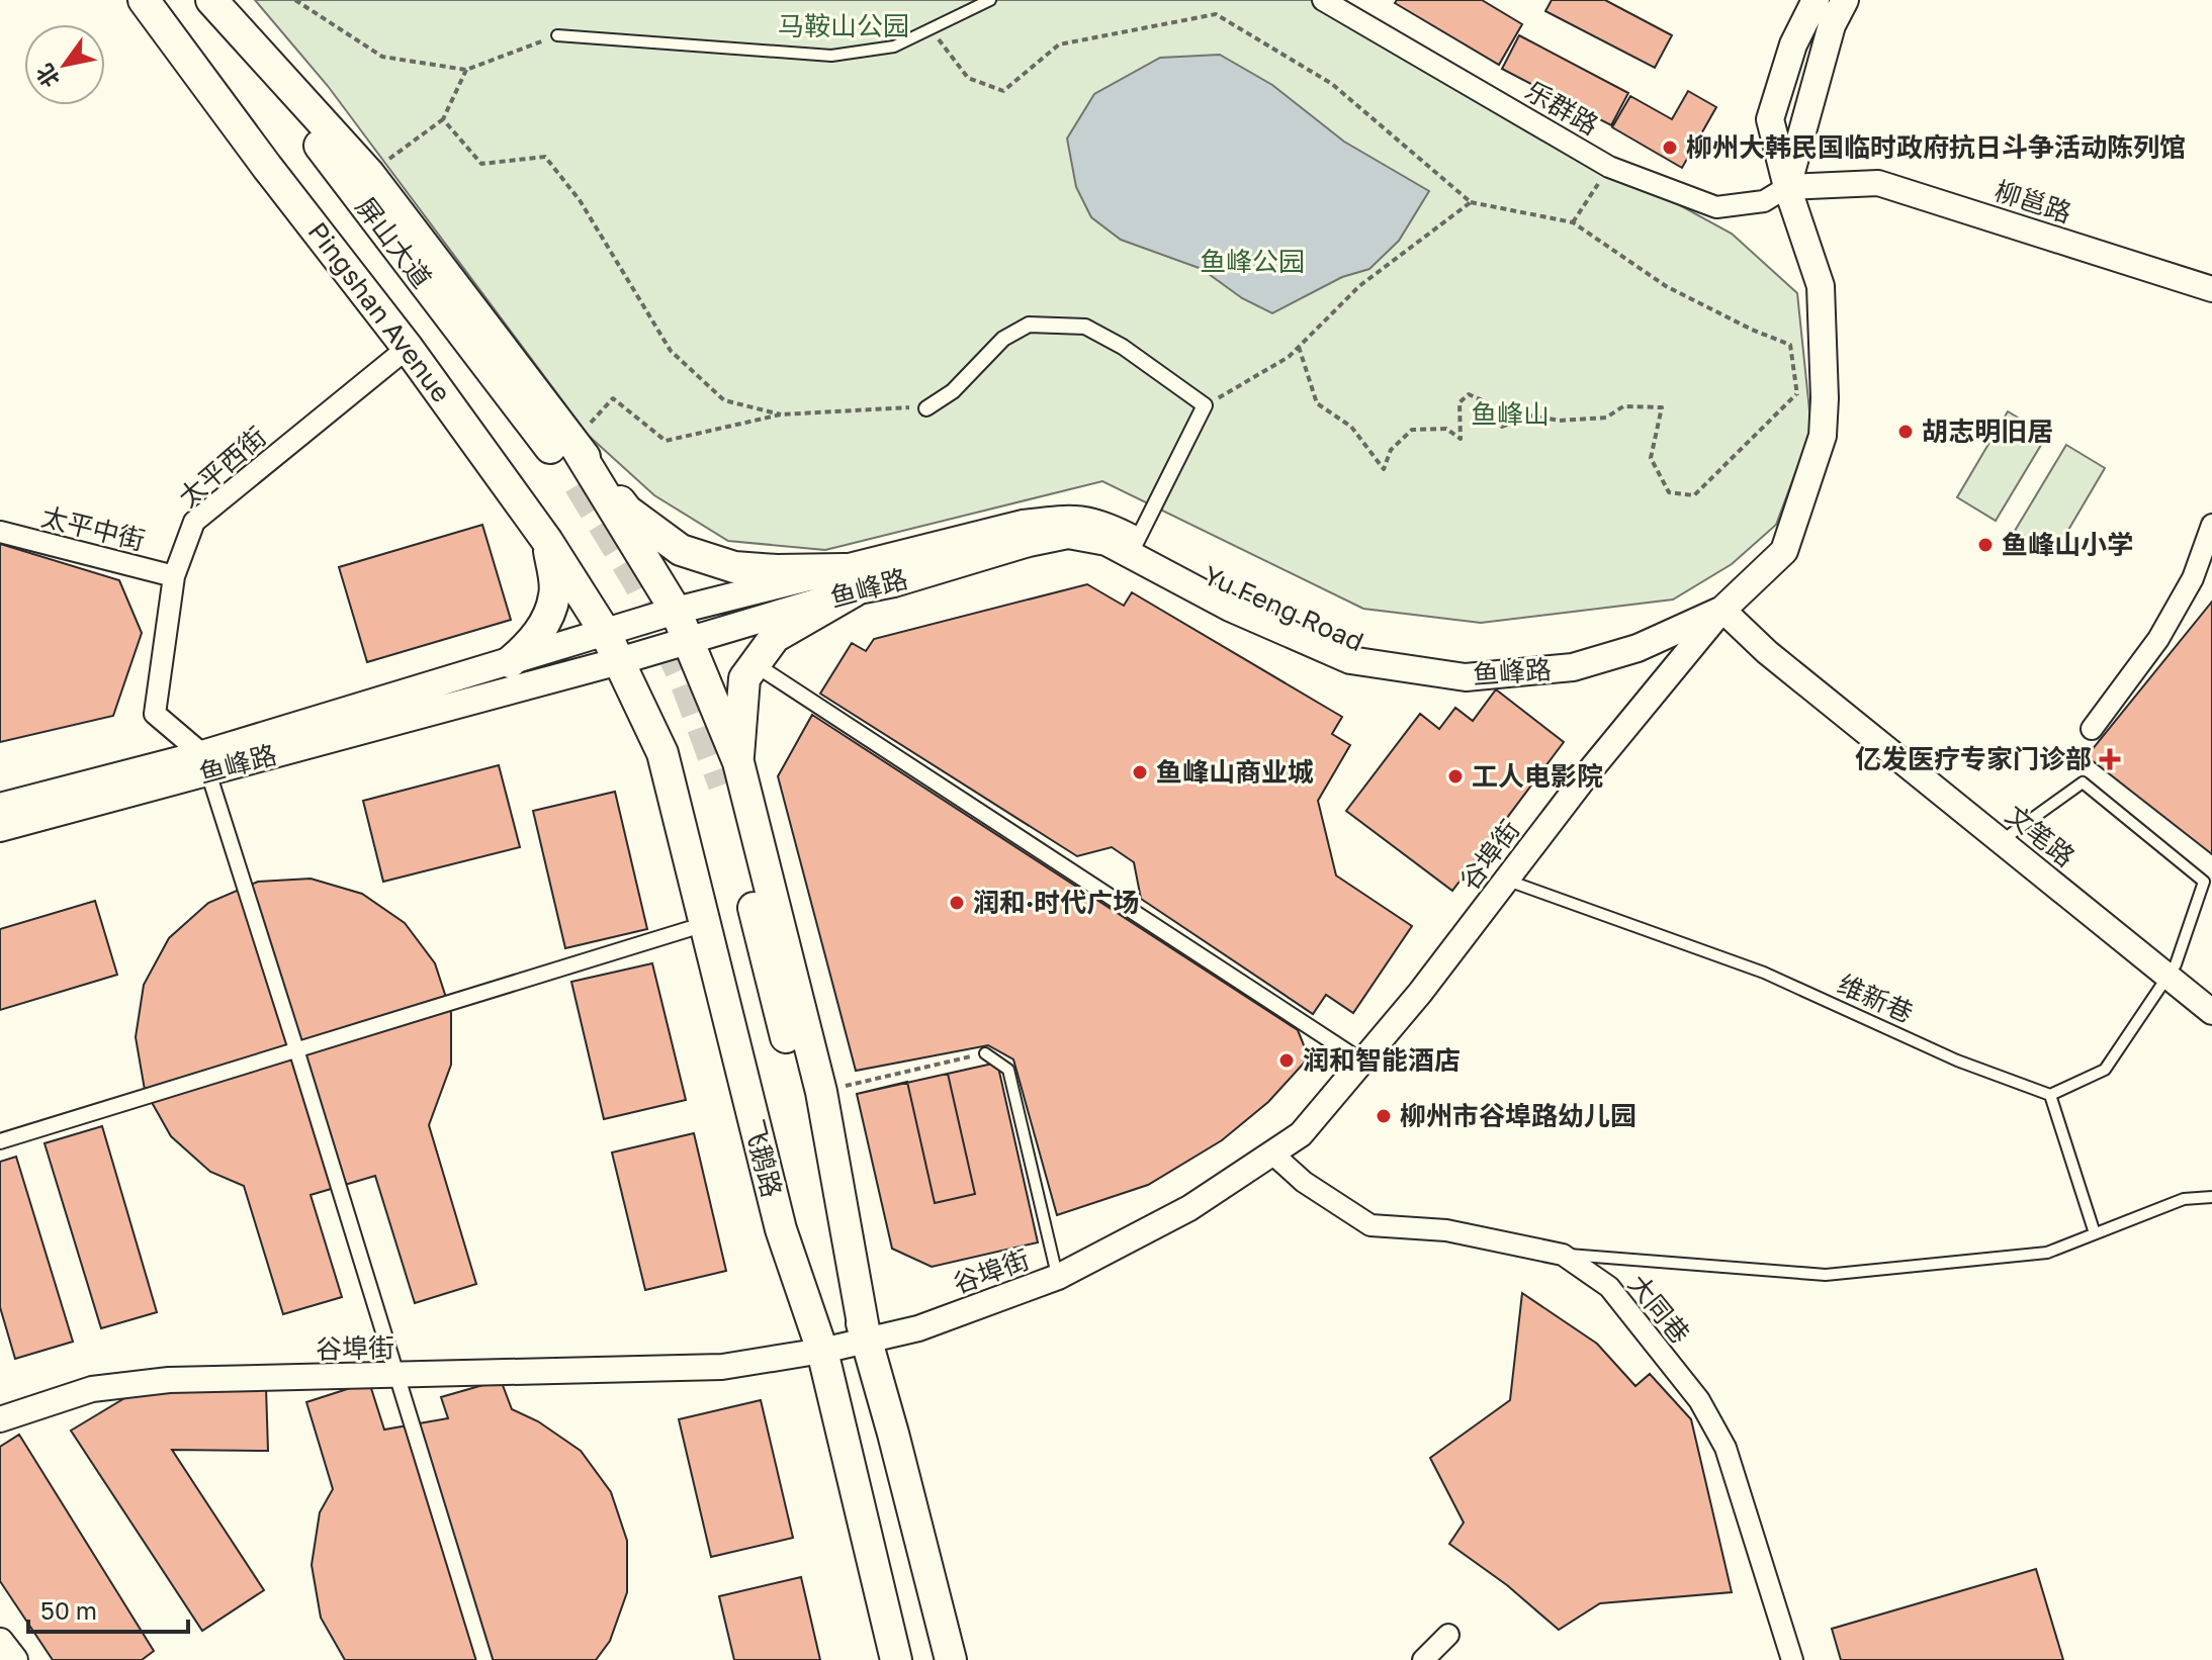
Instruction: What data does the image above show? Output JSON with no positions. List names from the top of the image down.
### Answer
{
  "streets": {
    "main road": [
      "屏山大道",
      "Pingshan Avenue",
      "鱼峰路",
      "Yu Feng Road",
      "飞鹅路"
    ],
    "street": [
      "乐群路",
      "柳邕路",
      "太平西街",
      "太平中街",
      "文笔路",
      "谷埠街",
      "大同巷"
    ],
    "lane": ["维新巷"]
  },
  "crossings": [
    ["乐群路", "柳邕路"],
    ["Pingshan Avenue", "太平西街"],
    ["Pingshan Avenue", "鱼峰路"],
    ["Pingshan Avenue", "飞鹅路"],
    ["太平西街", "太平中街"],
    ["太平西街", "鱼峰路"],
    ["鱼峰路", "Yu Feng Road"],
    ["鱼峰路", "飞鹅路"],
    ["Yu Feng Road", "文笔路"],
    ["Yu Feng Road", "谷埠街"],
    ["文笔路", "谷埠街"],
    ["谷埠街", "维新巷"],
    ["谷埠街", "飞鹅路"],
    ["谷埠街", "大同巷"]
  ],
  "parks": ["马鞍山公园", "鱼峰公园", "鱼峰山"],
  "places": {
    "other": [
      "柳州大韩民国临时政府抗日斗争活动陈列馆",
      "胡志明旧居",
      "鱼峰山小学",
      "鱼峰山商业城",
      "工人电影院",
      "润和·时代广场",
      "润和智能酒店",
      "柳州市谷埠路幼儿园"
    ],
    "health": ["亿发医疗专家门诊部"]
  },
  "scale_bar": "50 m",
  "north": "bottom left"
}
